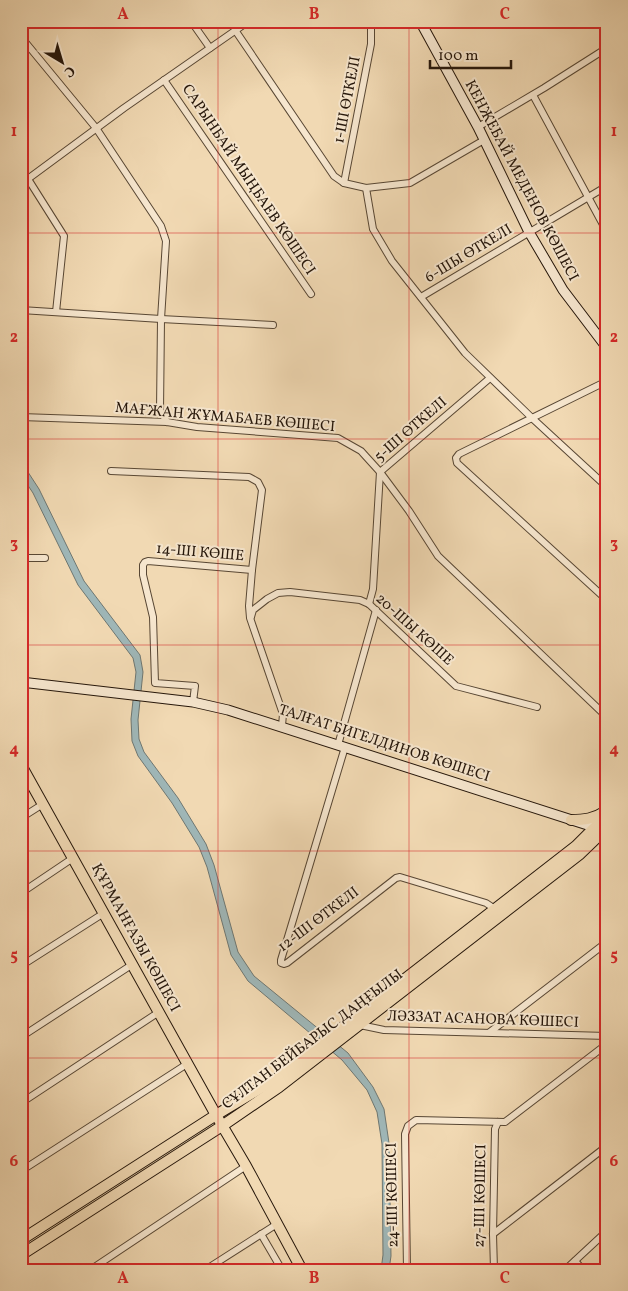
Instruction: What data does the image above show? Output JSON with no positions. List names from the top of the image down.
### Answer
{
  "streets": {
    "main road": ["ҚҰРМАНҒАЗЫ КӨШЕСІ", "СҰЛТАН БЕЙБАРЫС ДАҢҒЫЛЫ"],
    "street": [
      "1-ШІ ӨТКЕЛІ",
      "САРЫНБАЙ МЫҢБАЕВ КӨШЕСІ",
      "КЕНЖЕБАЙ МЕДЕНОВ КӨШЕСІ",
      "6-ШЫ ӨТКЕЛІ",
      "МАҒЖАН ЖҰМАБАЕВ КӨШЕСІ",
      "5-ШІ ӨТКЕЛІ",
      "14-ШІ КӨШЕ",
      "20-ШЫ КӨШЕ",
      "ТАЛҒАТ БИГЕЛДИНОВ КӨШЕСІ",
      "12-ШІ ӨТКЕЛІ",
      "ЛӘЗЗАТ АСАНОВА КӨШЕСІ",
      "24-ШІ КӨШЕСІ",
      "27-ШІ КӨШЕСІ"
    ]
  },
  "crossings": [
    ["КЕНЖЕБАЙ МЕДЕНОВ КӨШЕСІ", "6-ШЫ ӨТКЕЛІ"],
    ["МАҒЖАН ЖҰМАБАЕВ КӨШЕСІ", "5-ШІ ӨТКЕЛІ"],
    ["5-ШІ ӨТКЕЛІ", "20-ШЫ КӨШЕ"],
    ["14-ШІ КӨШЕ", "ТАЛҒАТ БИГЕЛДИНОВ КӨШЕСІ"],
    ["ТАЛҒАТ БИГЕЛДИНОВ КӨШЕСІ", "12-ШІ ӨТКЕЛІ"],
    ["ТАЛҒАТ БИГЕЛДИНОВ КӨШЕСІ", "СҰЛТАН БЕЙБАРЫС ДАҢҒЫЛЫ"],
    ["12-ШІ ӨТКЕЛІ", "СҰЛТАН БЕЙБАРЫС ДАҢҒЫЛЫ"],
    ["ҚҰРМАНҒАЗЫ КӨШЕСІ", "СҰЛТАН БЕЙБАРЫС ДАҢҒЫЛЫ"],
    ["ЛӘЗЗАТ АСАНОВА КӨШЕСІ", "СҰЛТАН БЕЙБАРЫС ДАҢҒЫЛЫ"],
    ["24-ШІ КӨШЕСІ", "27-ШІ КӨШЕСІ"]
  ],
  "scale_bar": "100 m",
  "north": "bottom right",
  "grid": {
    "columns": ["A", "B", "C"],
    "rows": [
      "1",
      "2",
      "3",
      "4",
      "5",
      "6"
    ]
  }
}
